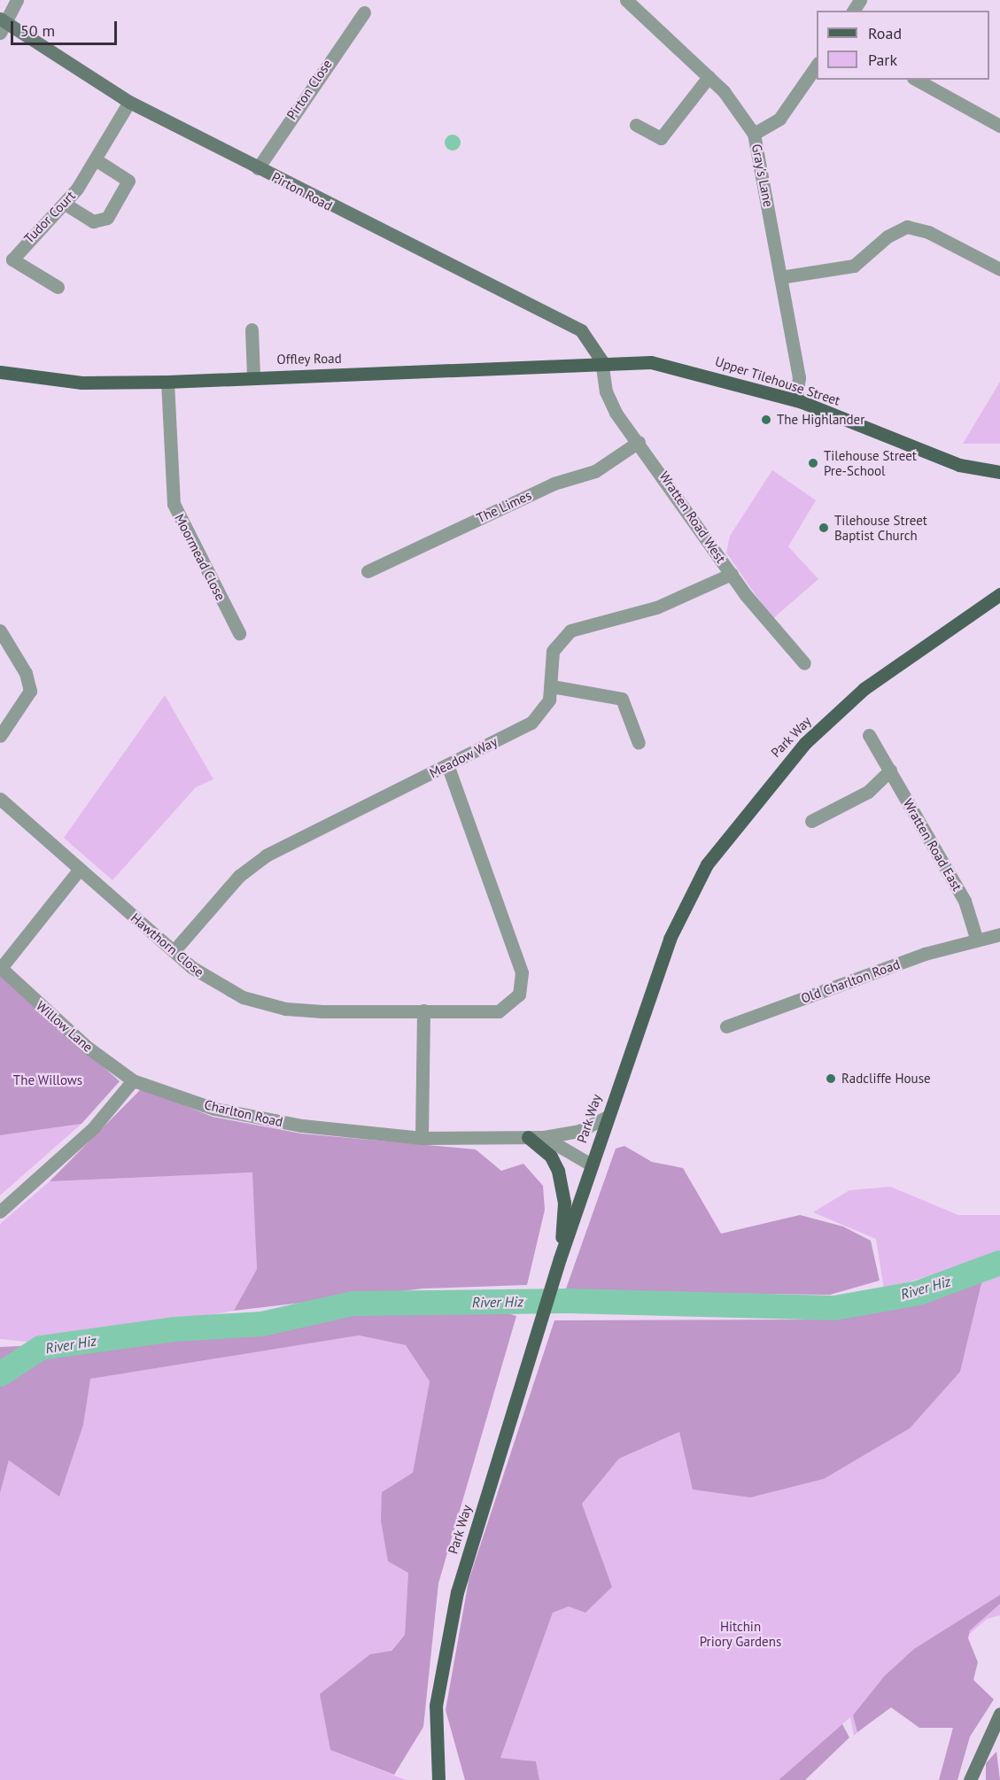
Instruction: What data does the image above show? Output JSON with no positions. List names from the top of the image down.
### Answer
{
  "streets": {
    "main road": [
      "Pirton Road",
      "Offley Road",
      "Upper Tilehouse Street",
      "Park Way"
    ],
    "street": [
      "Pirton Close",
      "Gray's Lane",
      "Tudor Court",
      "The Limes",
      "Wratten Road West",
      "Moormead Close",
      "Meadow Way",
      "Wratten Road East",
      "Hawthorn Close",
      "Old Charlton Road",
      "Willow Lane",
      "Charlton Road"
    ]
  },
  "crossings": [
    ["Pirton Close", "Pirton Road"],
    ["Gray's Lane", "Upper Tilehouse Street"],
    ["Pirton Road", "Tudor Court"],
    ["Pirton Road", "Offley Road"],
    ["Pirton Road", "Upper Tilehouse Street"],
    ["Pirton Road", "Wratten Road West"],
    ["Offley Road", "Upper Tilehouse Street"],
    ["Offley Road", "Wratten Road West"],
    ["Offley Road", "Moormead Close"],
    ["Upper Tilehouse Street", "Wratten Road West"],
    ["The Limes", "Wratten Road West"],
    ["Wratten Road West", "Meadow Way"],
    ["Park Way", "Charlton Road"],
    ["Meadow Way", "Hawthorn Close"],
    ["Wratten Road East", "Old Charlton Road"],
    ["Willow Lane", "Charlton Road"]
  ],
  "water": ["River Hiz"],
  "parks": ["The Willows", "Hitchin Priory Gardens"],
  "places": [
    "The Highlander",
    "Tilehouse Street Pre-School",
    "Tilehouse Street Baptist Church",
    "Radcliffe House"
  ],
  "legend": ["Road", "Park"],
  "scale_bar": "50 m"
}
